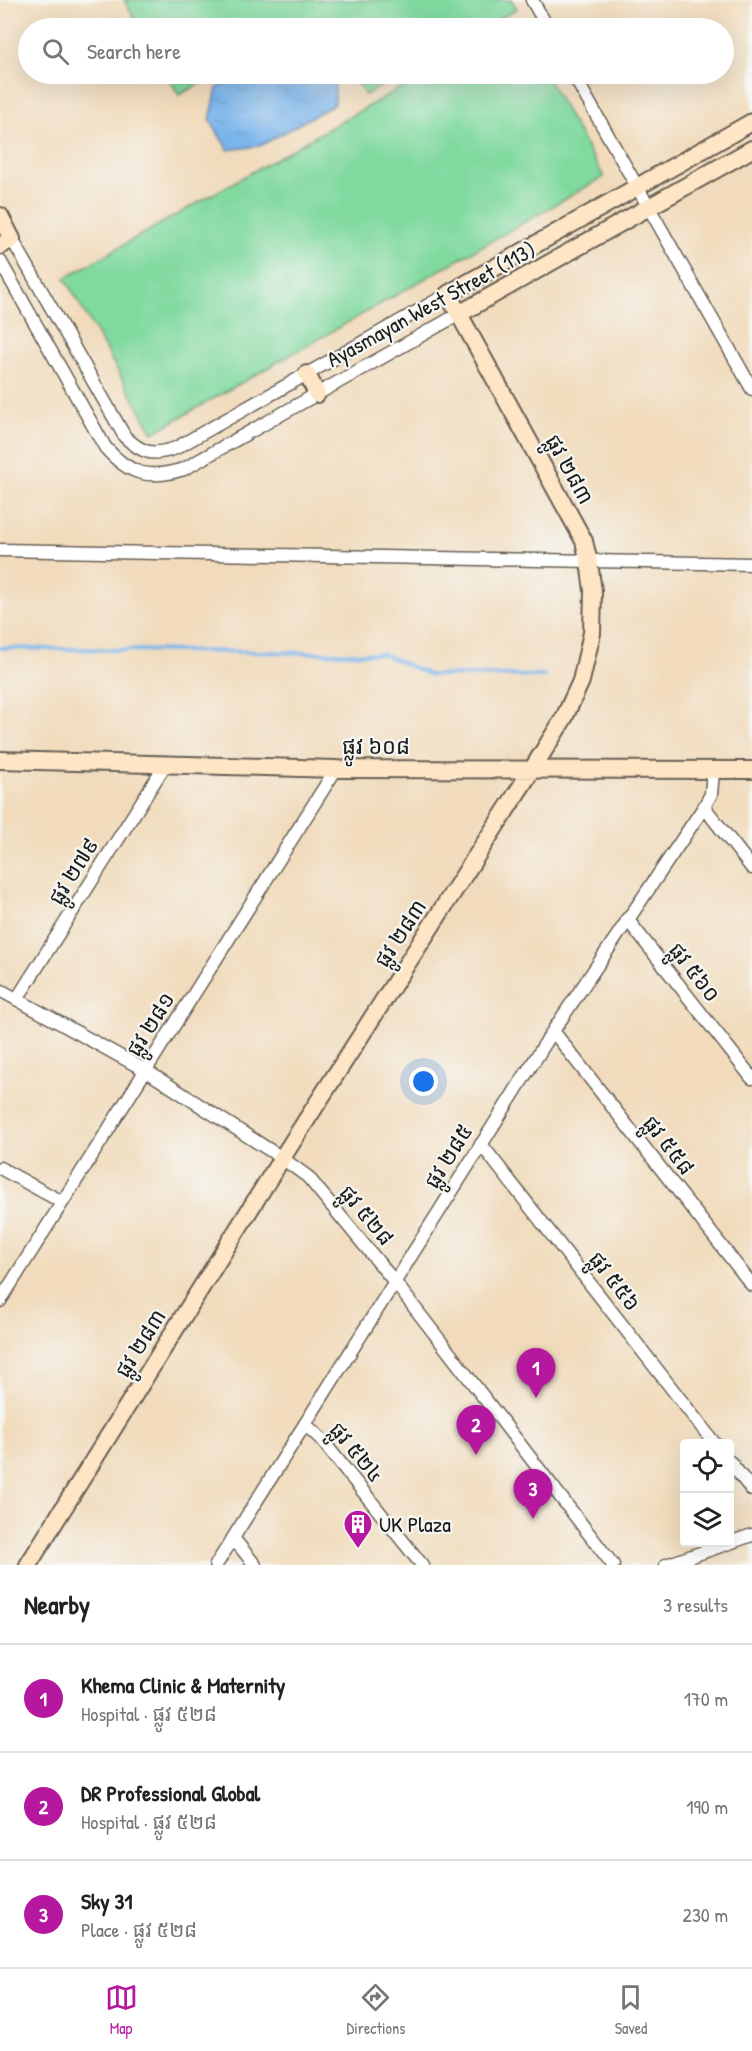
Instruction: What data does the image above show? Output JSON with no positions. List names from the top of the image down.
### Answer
{
  "streets": {
    "street": [
      "Ayasmayan West Street (113)",
      "ផ្លូវ ២៨៣",
      "ផ្លូវ ៦០៨",
      "ផ្លូវ ២៧៩",
      "ផ្លូវ ៥៦០",
      "ផ្លូវ ២៨១",
      "ផ្លូវ ៥៥៨",
      "ផ្លូវ ២៨៥",
      "ផ្លូវ ៥២៨",
      "ផ្លូវ ៥៥៦",
      "ផ្លូវ ៥២៤"
    ]
  },
  "crossings": [
    ["Ayasmayan West Street (113)", "ផ្លូវ ២៨៣"],
    ["ផ្លូវ ២៨៣", "ផ្លូវ ៦០៨"],
    ["ផ្លូវ ២៨៣", "ផ្លូវ ៥២៨"],
    ["ផ្លូវ ៦០៨", "ផ្លូវ ២៧៩"],
    ["ផ្លូវ ៦០៨", "ផ្លូវ ២៨១"],
    ["ផ្លូវ ៦០៨", "ផ្លូវ ២៨៥"],
    ["ផ្លូវ ២៧៩", "ផ្លូវ ៥២៨"],
    ["ផ្លូវ ៥៦០", "ផ្លូវ ២៨៥"],
    ["ផ្លូវ ២៨១", "ផ្លូវ ៥២៨"],
    ["ផ្លូវ ៥៥៨", "ផ្លូវ ២៨៥"],
    ["ផ្លូវ ២៨៥", "ផ្លូវ ៥២៨"],
    ["ផ្លូវ ២៨៥", "ផ្លូវ ៥៥៦"],
    ["ផ្លូវ ២៨៥", "ផ្លូវ ៥២៤"]
  ],
  "places": {
    "building": ["UK Plaza"]
  },
  "page": {
    "search": "Search here",
    "pins": ["1", "2", "3"],
    "heading": ["Nearby", "3 results"],
    "list": [
      {
        "mark": "1",
        "name": "Khema Clinic & Maternity",
        "note": "Hospital · ផ្លូវ ៥២៨",
        "value": "170 m"
      },
      {
        "mark": "2",
        "name": "DR Professional Global",
        "note": "Hospital · ផ្លូវ ៥២៨",
        "value": "190 m"
      },
      {
        "mark": "3",
        "name": "Sky 31",
        "note": "Place · ផ្លូវ ៥២៨",
        "value": "230 m"
      }
    ],
    "nav": ["Map", "Directions", "Saved"]
  }
}
